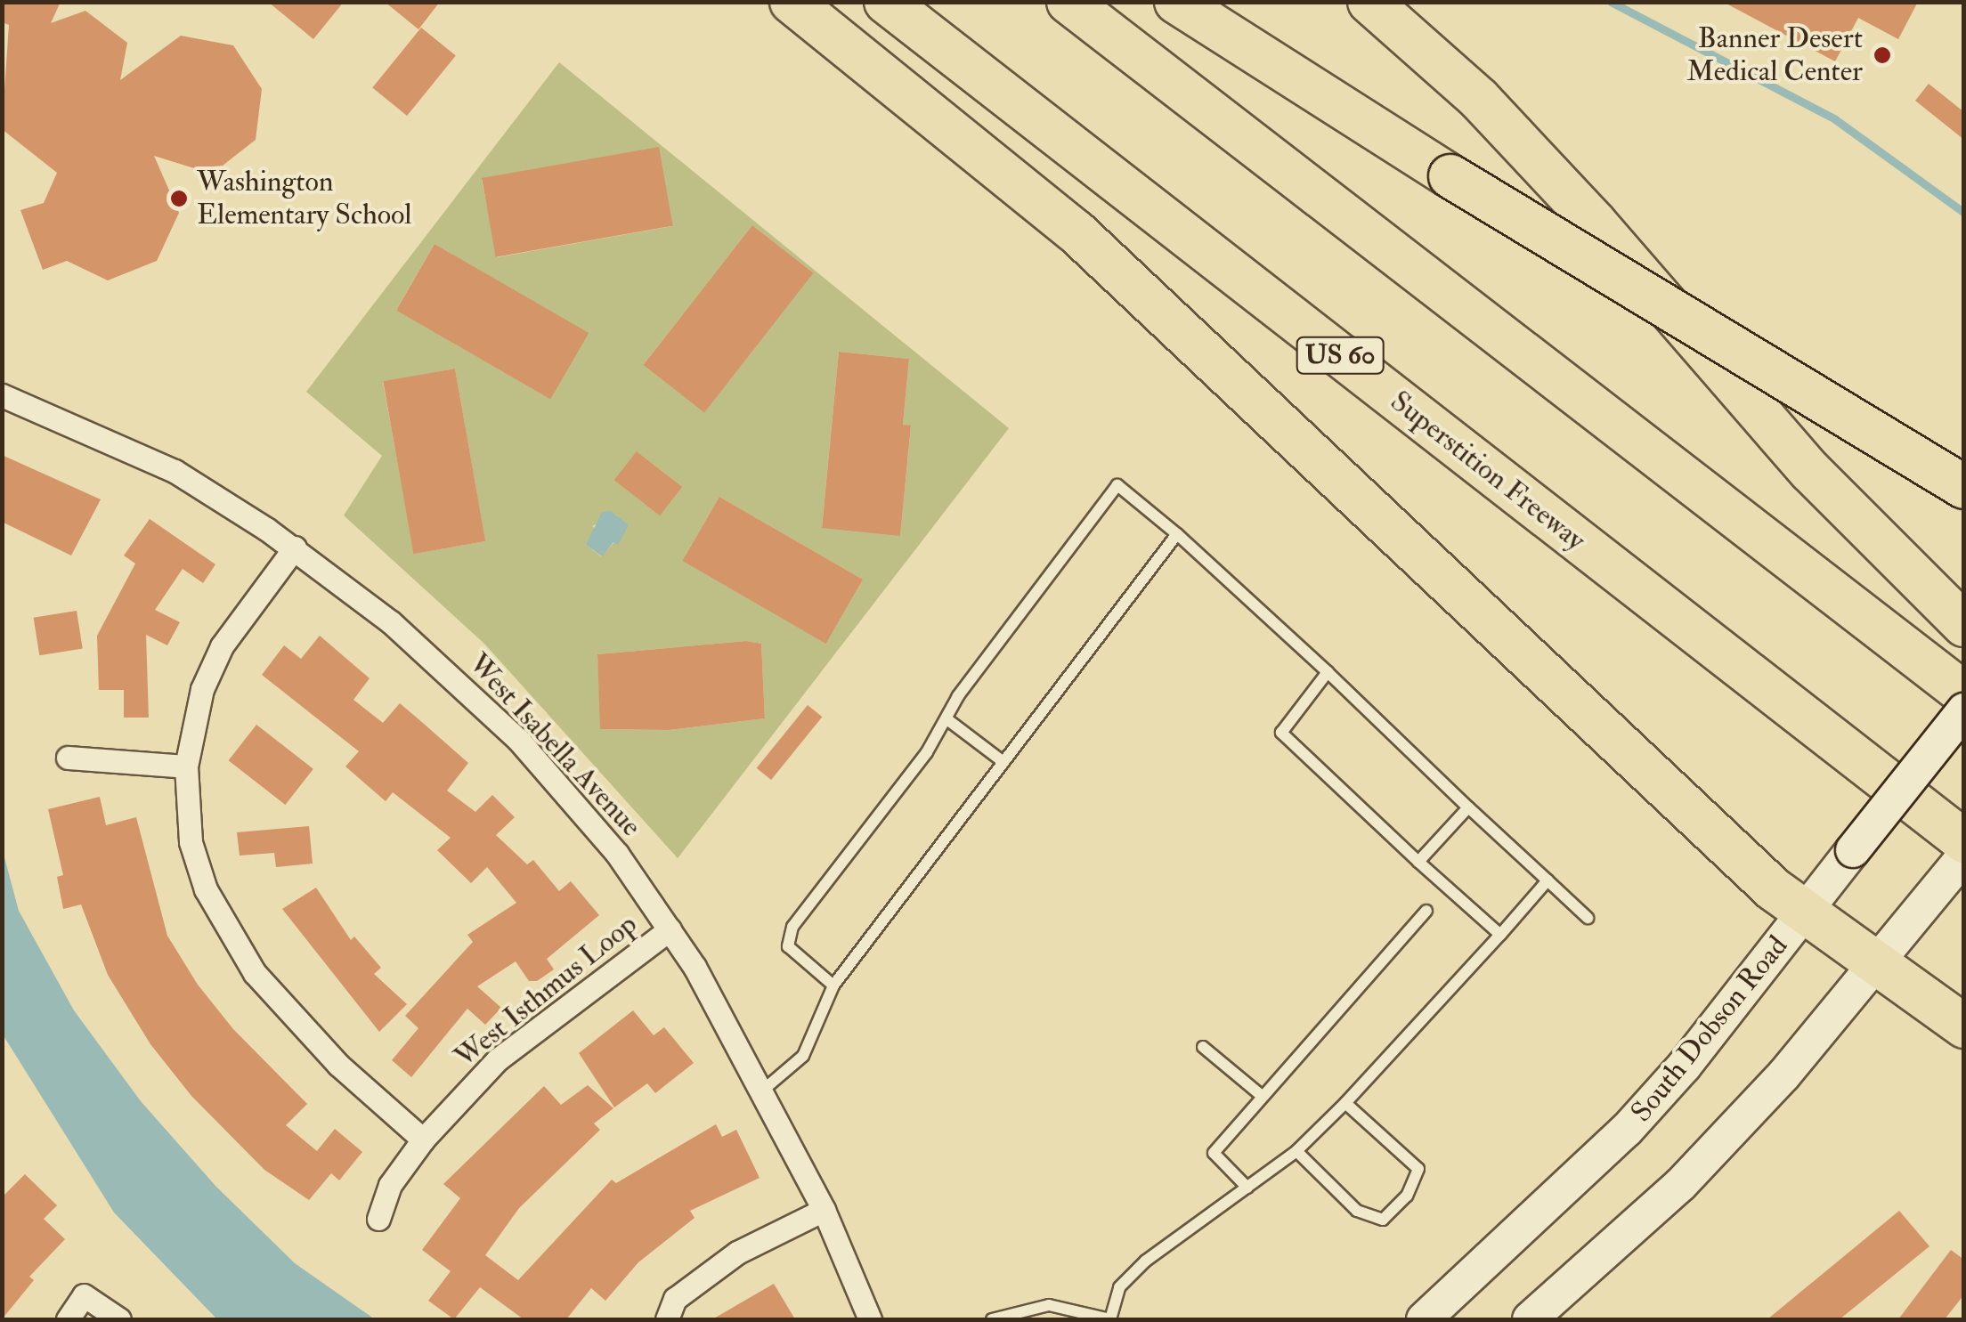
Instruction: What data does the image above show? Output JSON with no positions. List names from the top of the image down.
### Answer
{
  "streets": {
    "highway": ["US 60", "Superstition Freeway"],
    "main road": ["South Dobson Road"],
    "street": ["West Isabella Avenue", "West Isthmus Loop"]
  },
  "crossings": [
    ["West Isabella Avenue", "West Isthmus Loop"]
  ],
  "places": ["Banner Desert Medical Center", "Washington Elementary School"]
}
